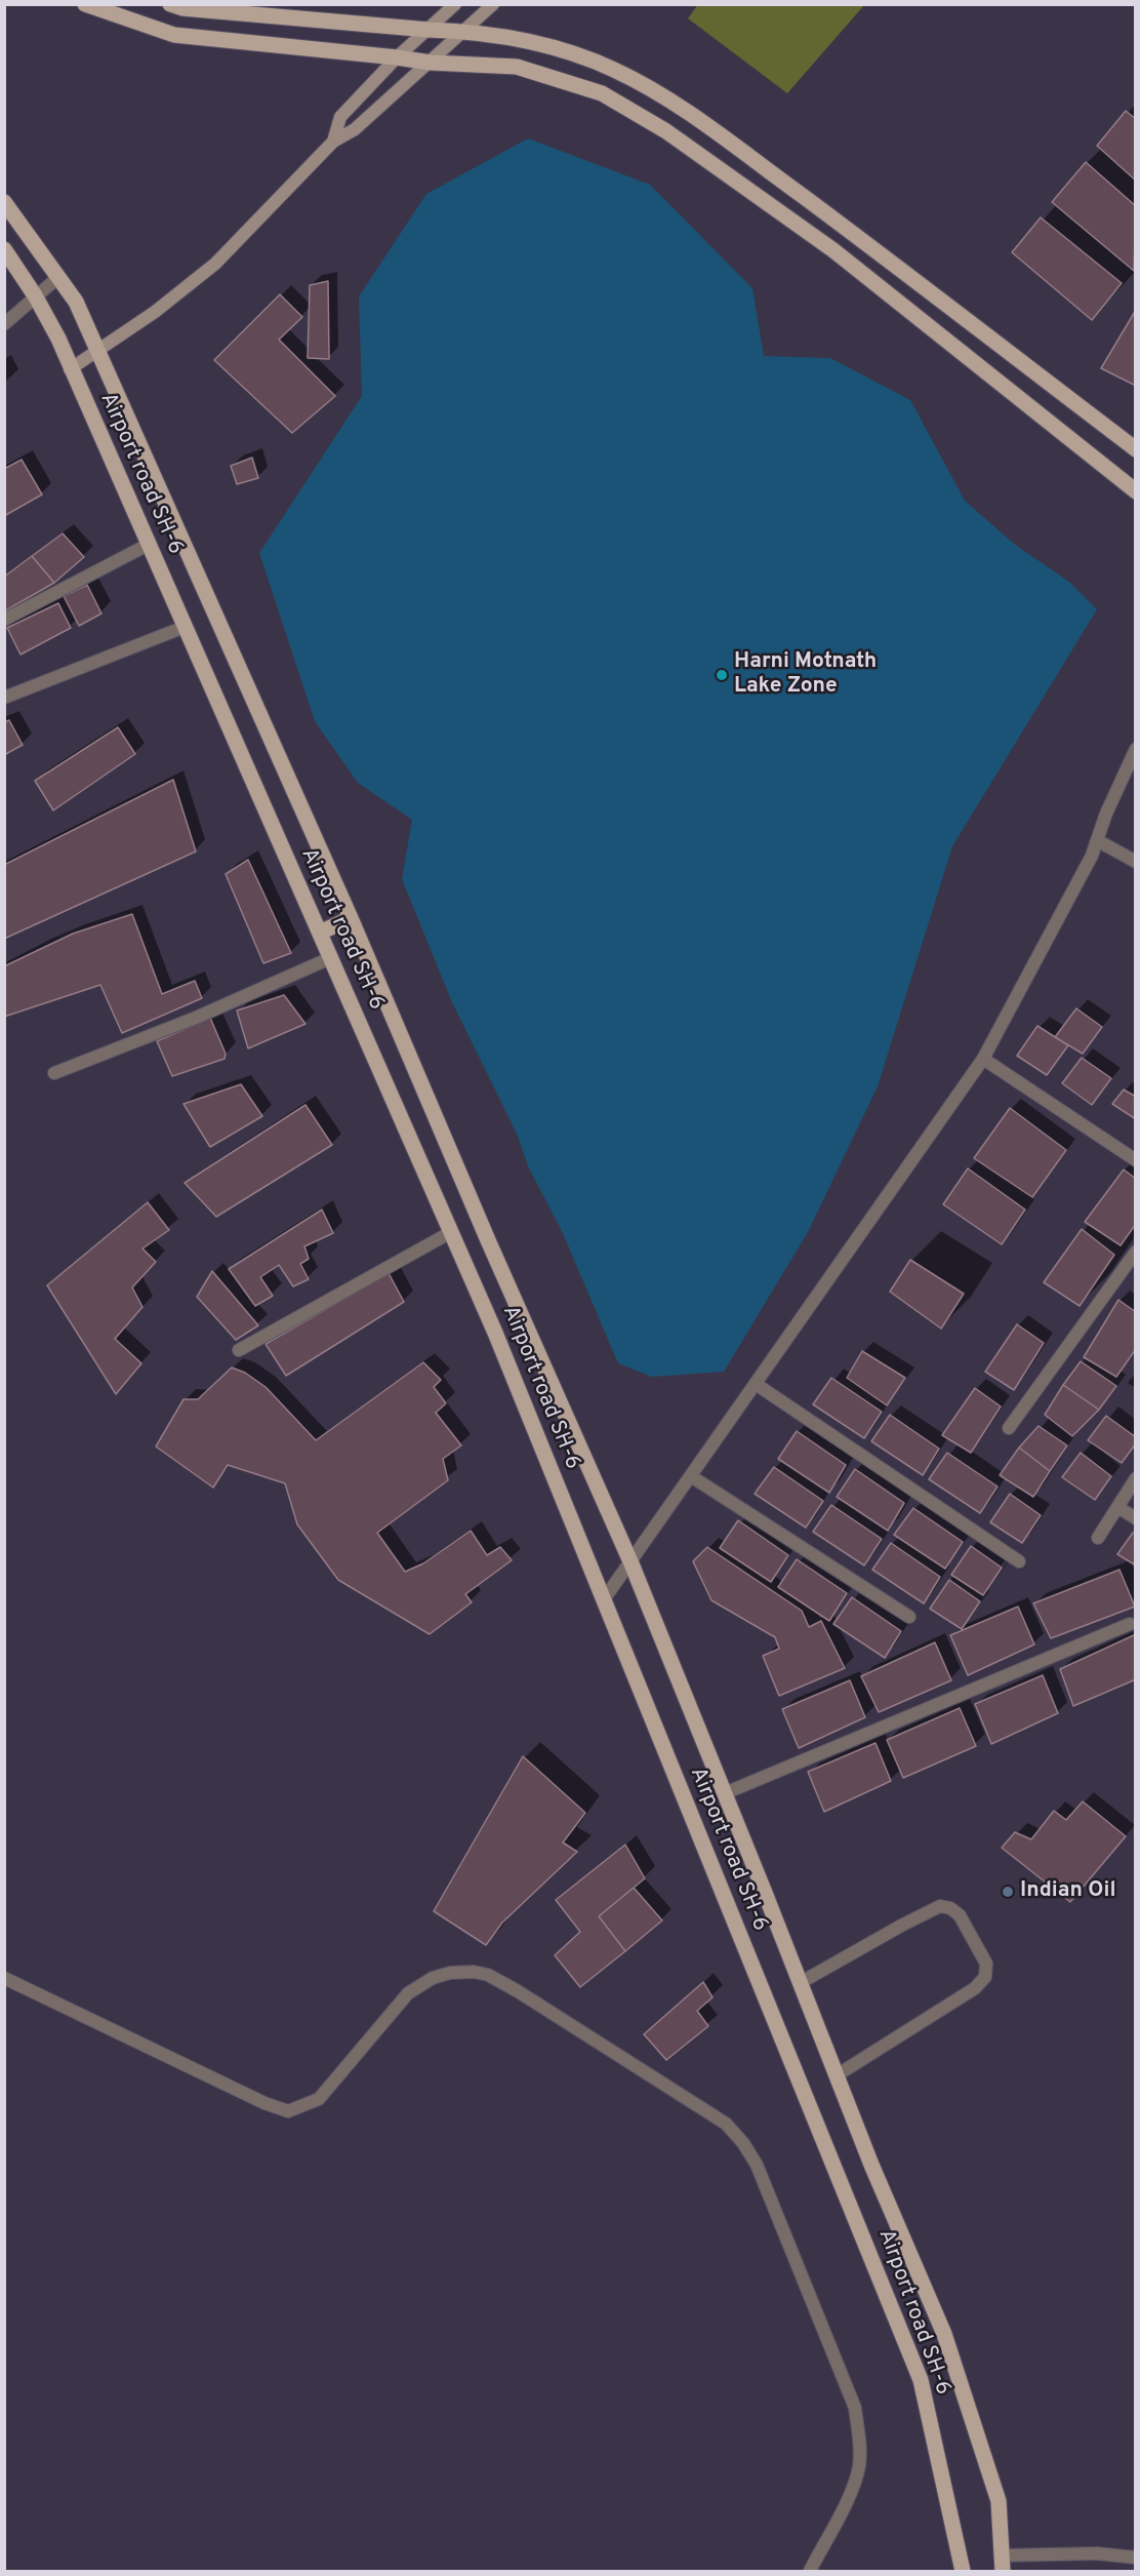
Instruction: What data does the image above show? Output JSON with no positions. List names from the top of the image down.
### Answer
{
  "streets": {
    "main road": ["Airport road SH-6"]
  },
  "places": ["Harni Motnath Lake Zone", "Indian Oil"]
}
